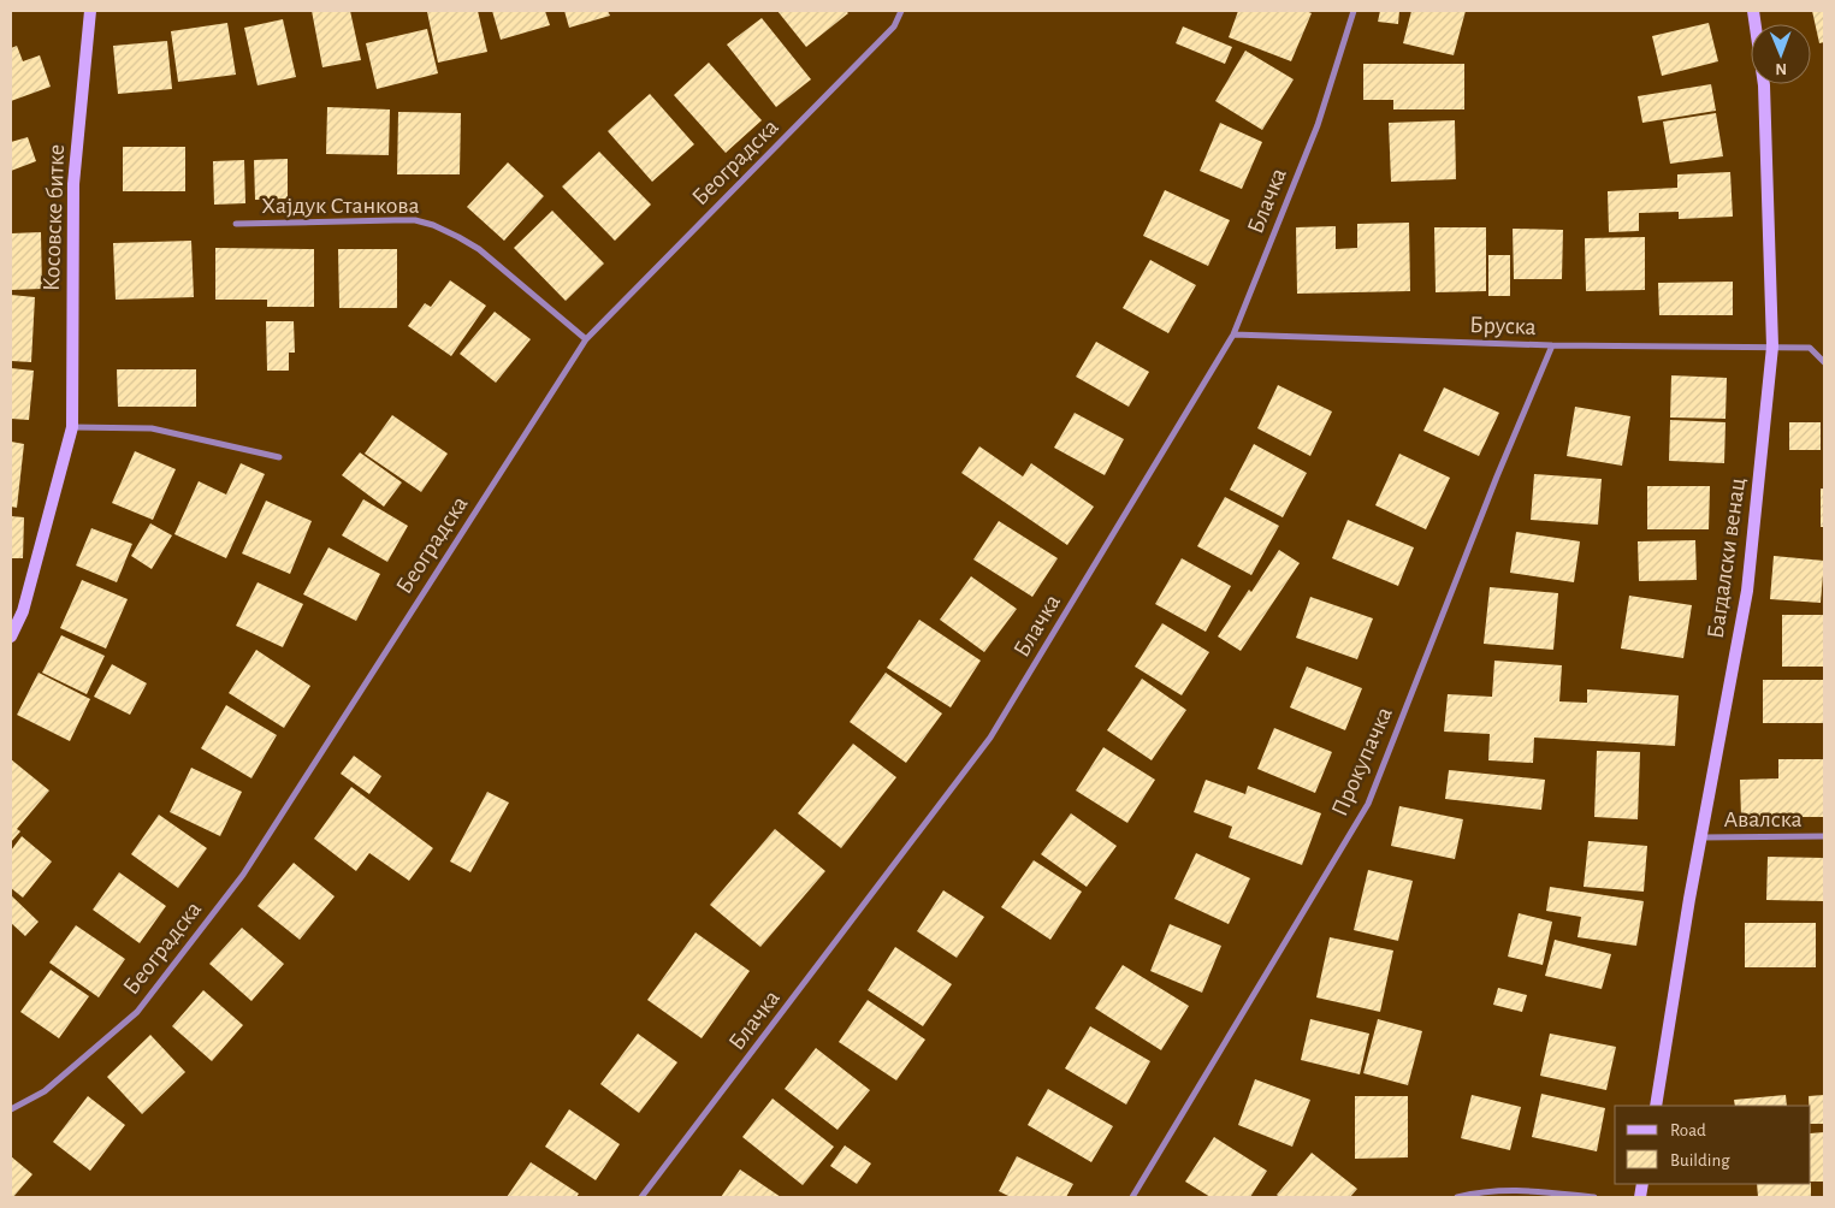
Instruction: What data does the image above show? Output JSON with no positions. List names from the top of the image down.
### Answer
{
  "streets": {
    "street": [
      "Београдска",
      "Блачка",
      "Хајдук Станкова",
      "Косовске битке",
      "Бруска",
      "Багдалски венац",
      "Прокупачка",
      "Авалска"
    ]
  },
  "crossings": [
    ["Београдска", "Хајдук Станкова"],
    ["Блачка", "Бруска"],
    ["Бруска", "Багдалски венац"],
    ["Бруска", "Прокупачка"],
    ["Багдалски венац", "Авалска"]
  ],
  "legend": ["Road", "Building"],
  "north": "bottom"
}
